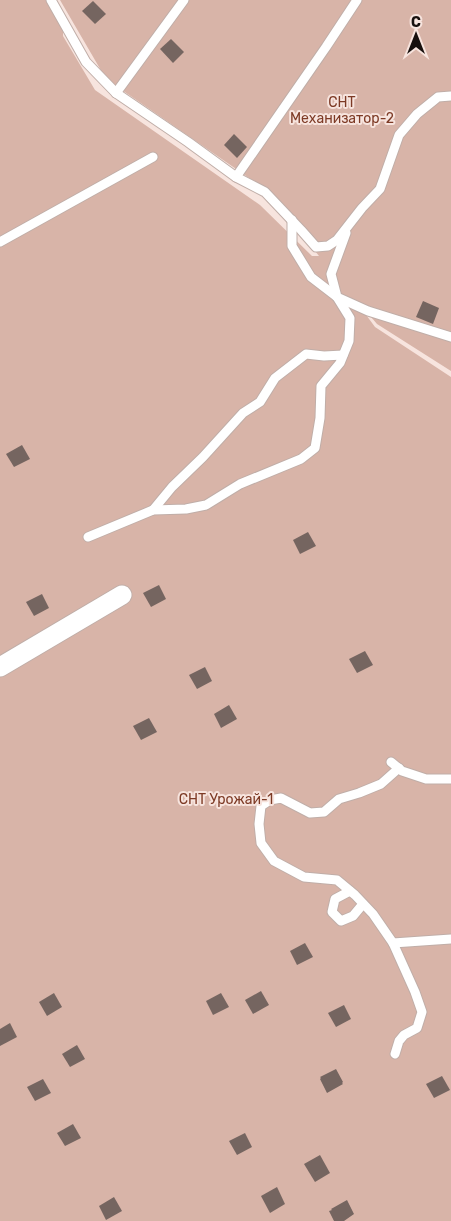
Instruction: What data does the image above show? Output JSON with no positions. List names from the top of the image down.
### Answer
{
  "parks": ["СНТ Механизатор-2", "СНТ Урожай-1"],
  "north": "top"
}
